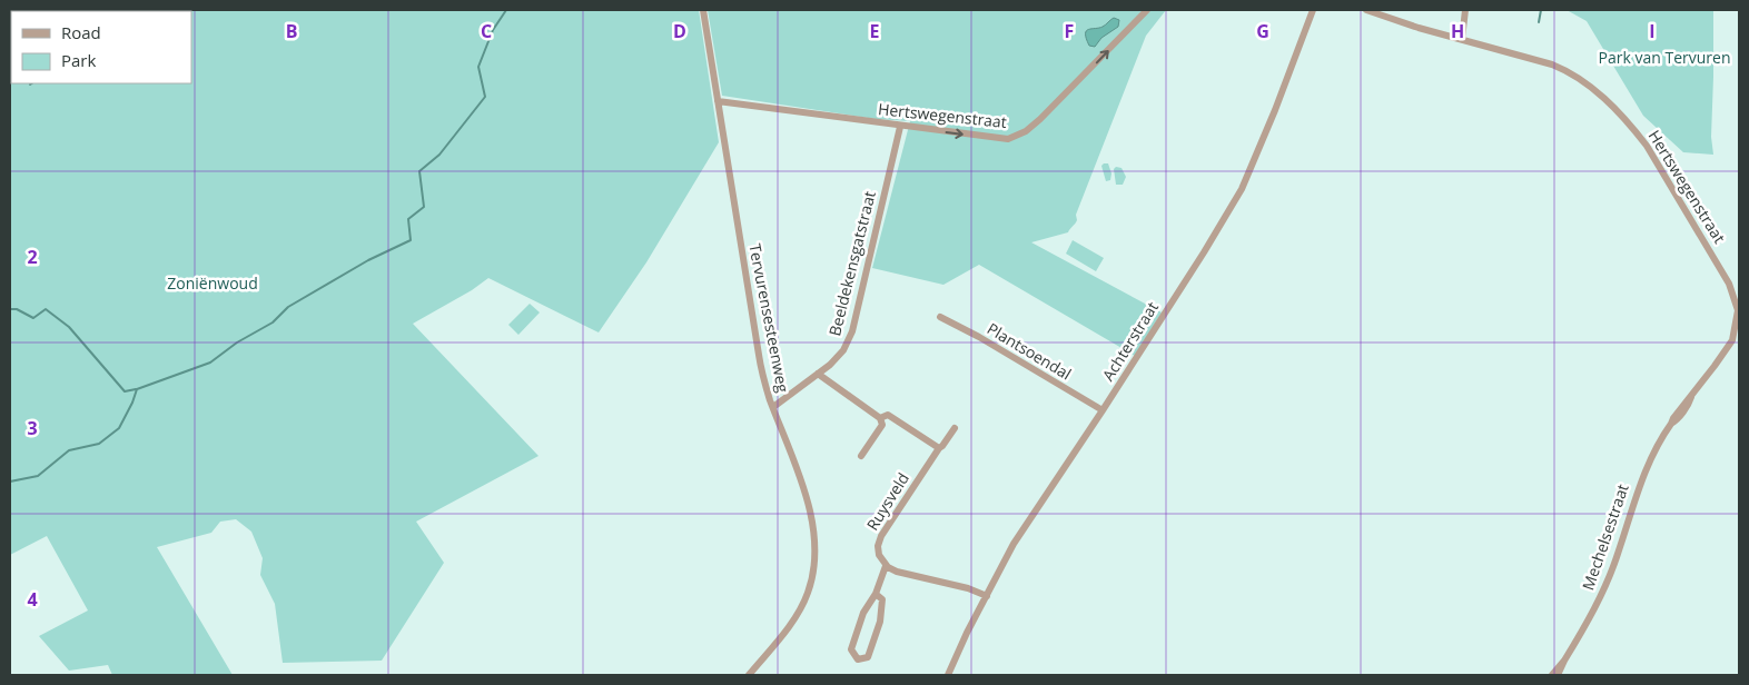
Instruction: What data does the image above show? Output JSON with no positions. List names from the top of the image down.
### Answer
{
  "streets": {
    "street": [
      "Hertswegenstraat",
      "Beeldekensgatstraat",
      "Tervurensesteenweg",
      "Achterstraat",
      "Plantsoendal",
      "Ruysveld",
      "Mechelsestraat"
    ]
  },
  "crossings": [
    ["Hertswegenstraat", "Beeldekensgatstraat"],
    ["Hertswegenstraat", "Tervurensesteenweg"],
    ["Hertswegenstraat", "Mechelsestraat"],
    ["Beeldekensgatstraat", "Tervurensesteenweg"],
    ["Achterstraat", "Plantsoendal"]
  ],
  "parks": ["Park van Tervuren", "Zoniënwoud"],
  "legend": ["Road", "Park"],
  "grid": {
    "columns": [
      "B",
      "C",
      "D",
      "E",
      "F",
      "G",
      "H",
      "I"
    ],
    "rows": ["2", "3", "4"]
  }
}
